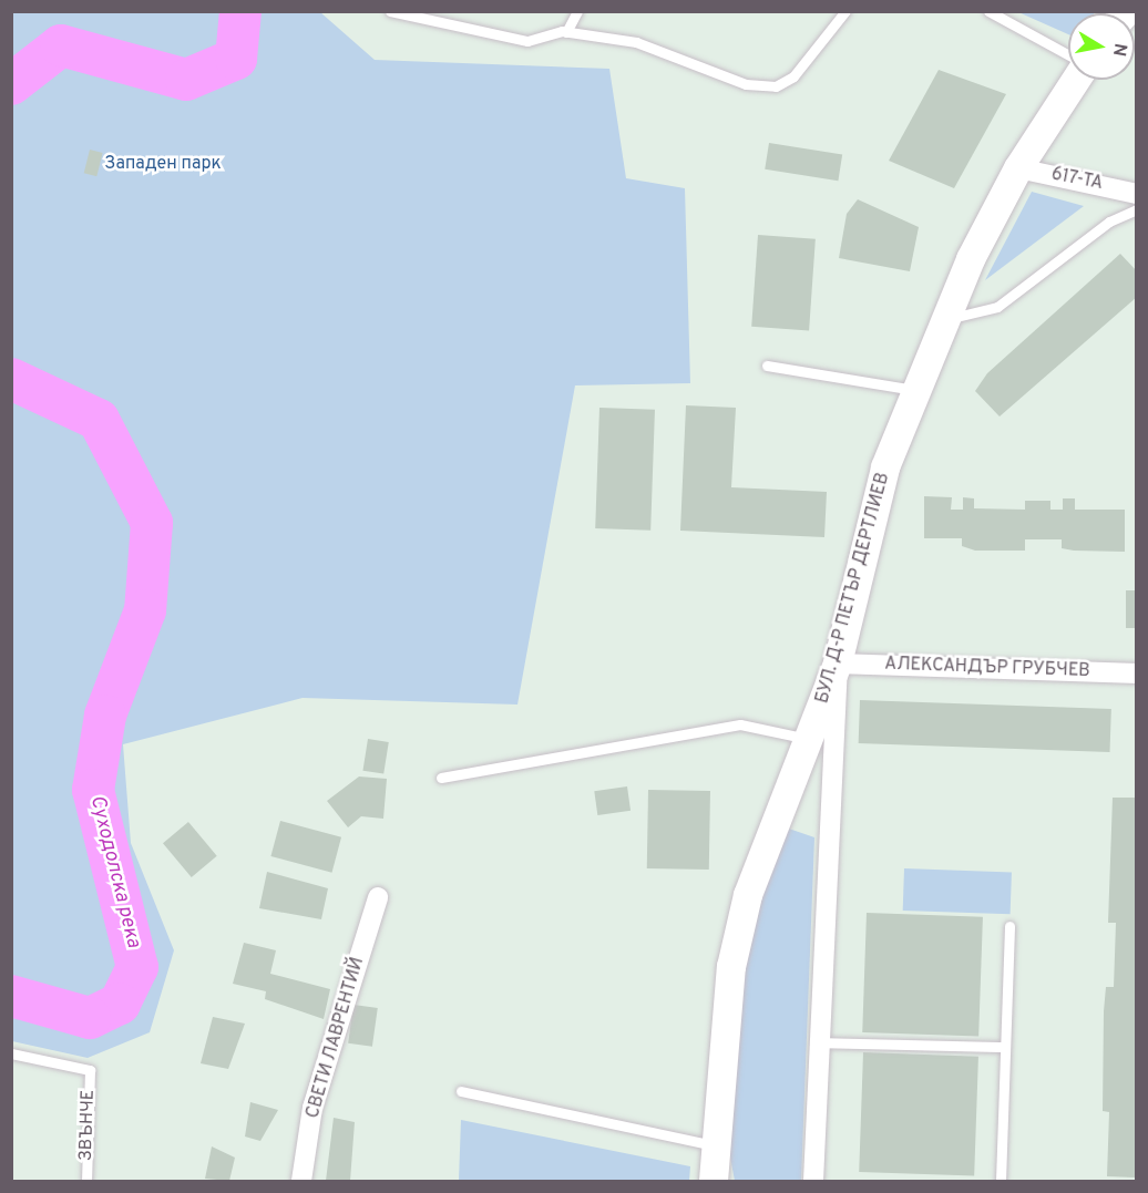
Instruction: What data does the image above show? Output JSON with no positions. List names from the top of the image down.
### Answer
{
  "streets": {
    "main road": ["БУЛ. Д-Р ПЕТЪР ДЕРТЛИЕВ"],
    "street": ["617-ТА", "АЛЕКСАНДЪР ГРУБЧЕВ", "СВЕТИ ЛАВРЕНТИЙ"],
    "lane": ["ЗВЪНЧЕ"]
  },
  "crossings": [
    ["617-ТА", "БУЛ. Д-Р ПЕТЪР ДЕРТЛИЕВ"],
    ["БУЛ. Д-Р ПЕТЪР ДЕРТЛИЕВ", "АЛЕКСАНДЪР ГРУБЧЕВ"]
  ],
  "water": ["Суходолска река"],
  "parks": ["Западен парк"],
  "north": "right"
}
